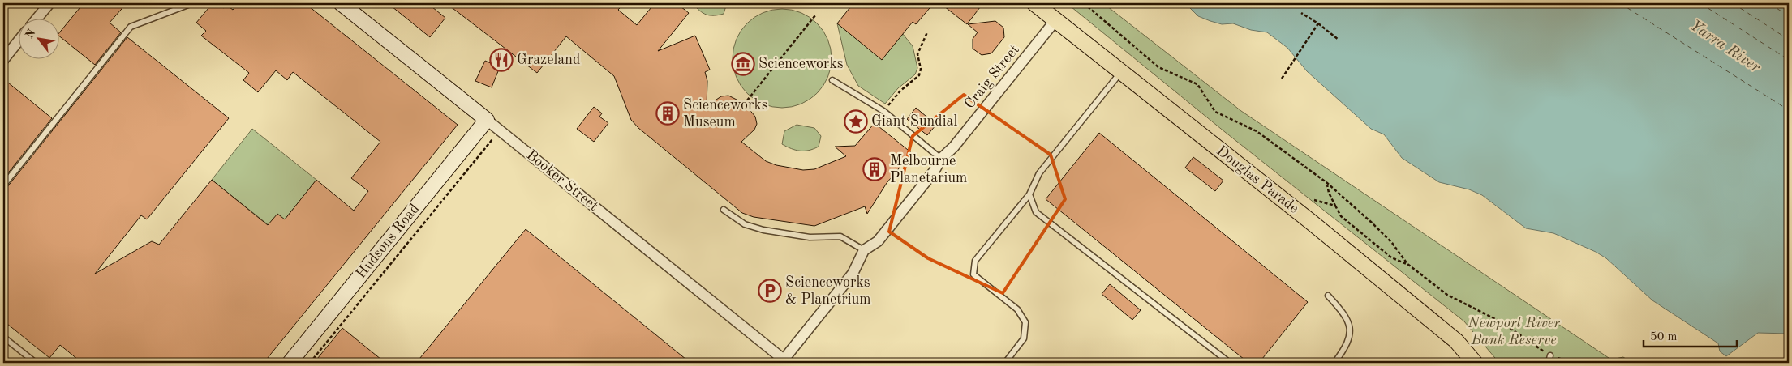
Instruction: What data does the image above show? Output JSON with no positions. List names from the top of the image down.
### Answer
{
  "streets": {
    "main road": ["Douglas Parade"],
    "street": ["Craig Street", "Booker Street", "Hudsons Road"]
  },
  "crossings": [
    ["Craig Street", "Douglas Parade"],
    ["Craig Street", "Booker Street"],
    ["Booker Street", "Hudsons Road"]
  ],
  "water": ["Yarra River"],
  "parks": ["Newport River Bank Reserve"],
  "places": {
    "restaurant": ["Grazeland"],
    "museum": ["Scienceworks"],
    "building": ["Scienceworks Museum", "Melbourne Planetarium"],
    "place": ["Giant Sundial"],
    "parking": ["Scienceworks & Planetrium"]
  },
  "scale_bar": "50 m",
  "north": "top left"
}
